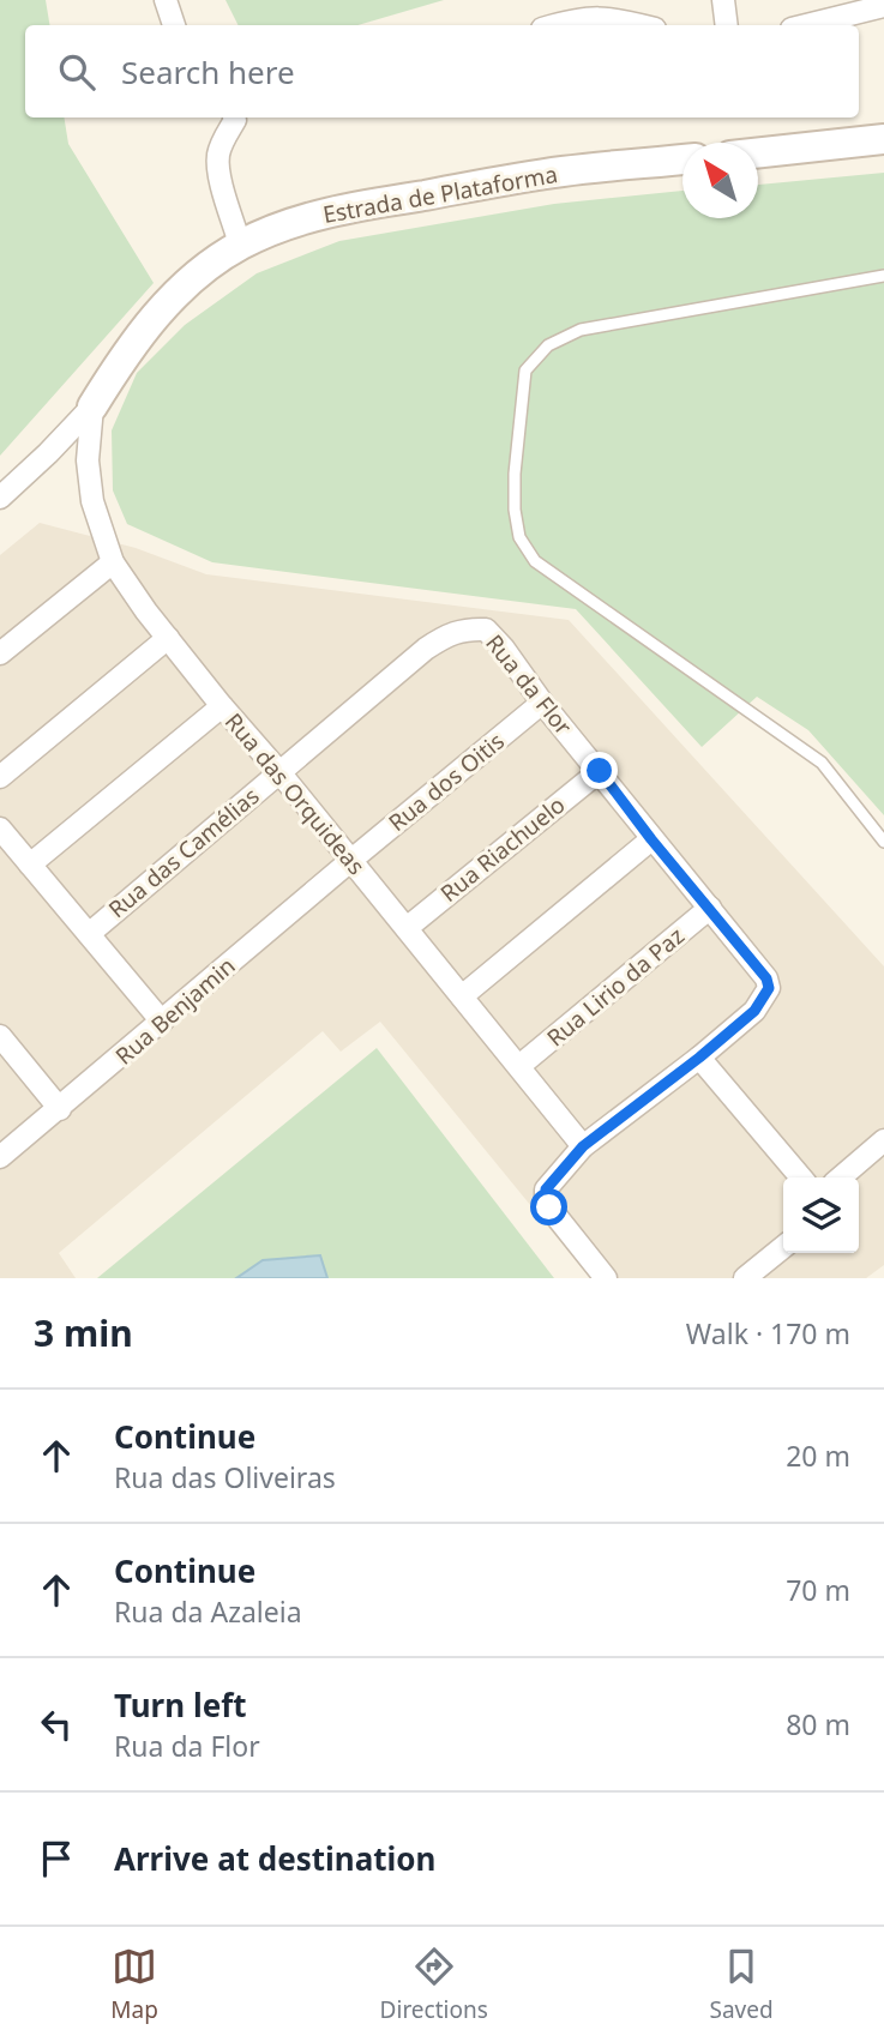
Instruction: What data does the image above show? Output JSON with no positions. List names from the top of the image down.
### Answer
{
  "streets": {
    "main road": ["Estrada de Plataforma"],
    "street": [
      "Rua da Flor",
      "Rua dos Oitis",
      "Rua das Orquideas",
      "Rua Riachuelo",
      "Rua das Camélias",
      "Rua Lirio da Paz",
      "Rua Benjamin"
    ]
  },
  "crossings": [
    ["Estrada de Plataforma", "Rua das Orquideas"],
    ["Rua da Flor", "Rua dos Oitis"],
    ["Rua da Flor", "Rua das Orquideas"],
    ["Rua da Flor", "Rua Riachuelo"],
    ["Rua da Flor", "Rua das Camélias"],
    ["Rua da Flor", "Rua Lirio da Paz"],
    ["Rua dos Oitis", "Rua das Orquideas"],
    ["Rua dos Oitis", "Rua Benjamin"],
    ["Rua das Orquideas", "Rua Riachuelo"],
    ["Rua das Orquideas", "Rua das Camélias"],
    ["Rua das Orquideas", "Rua Lirio da Paz"],
    ["Rua das Orquideas", "Rua Benjamin"]
  ],
  "north": "top left",
  "page": {
    "search": "Search here",
    "heading": ["3 min", "Walk · 170 m"],
    "list": [
      ["Continue", "Rua das Oliveiras", "20 m"],
      ["Continue", "Rua da Azaleia", "70 m"],
      ["Turn left", "Rua da Flor", "80 m"],
      "Arrive at destination"
    ],
    "nav": ["Map", "Directions", "Saved"]
  }
}
